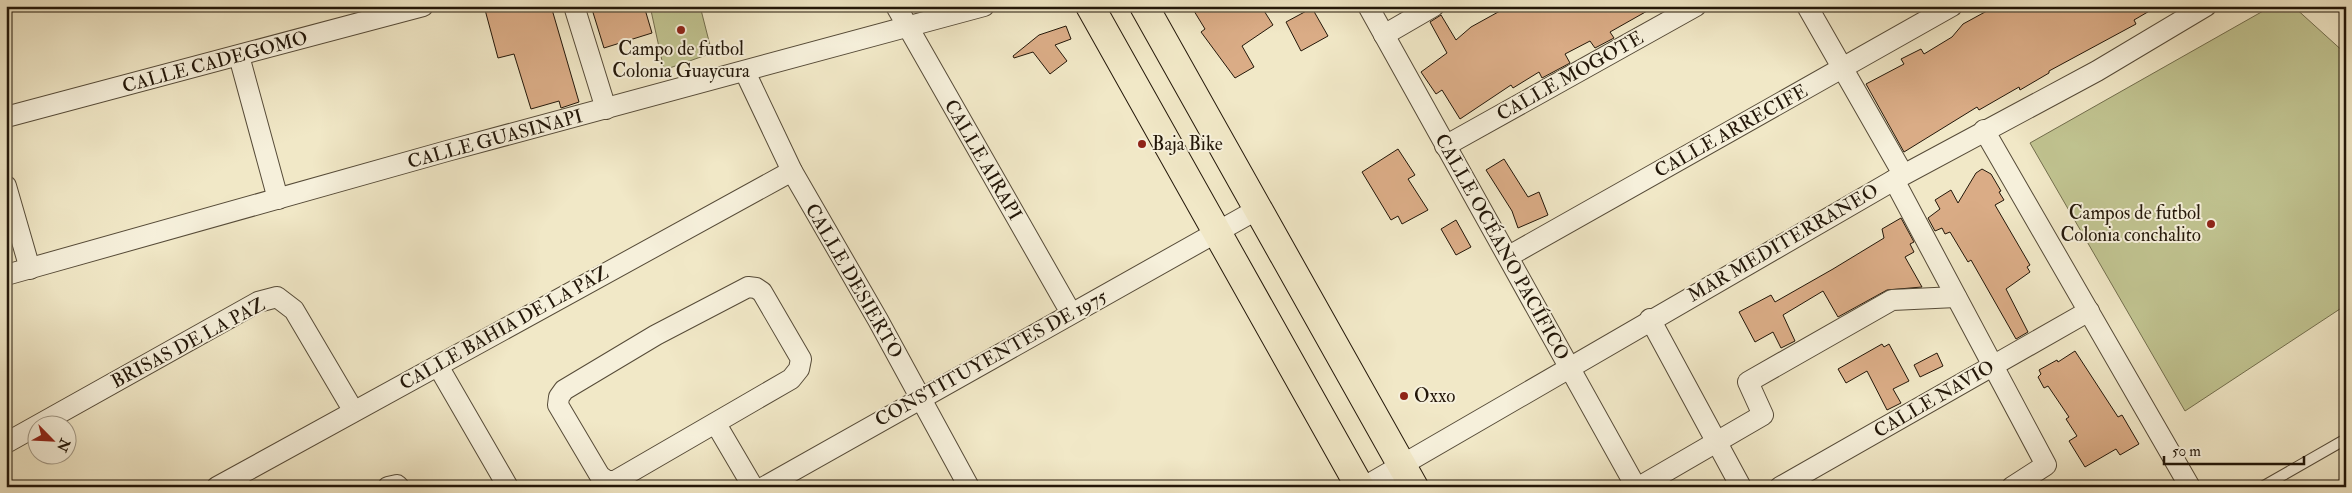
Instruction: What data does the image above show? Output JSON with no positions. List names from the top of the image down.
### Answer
{
  "streets": {
    "street": [
      "CALLE CADEGOMO",
      "CALLE MOGOTE",
      "CALLE ARRECIFE",
      "CALLE GUASINAPI",
      "CALLE AIRAPI",
      "MAR MEDITERRANEO",
      "CALLE OCÉANO PACÍFICO",
      "CALLE DESIERTO",
      "CALLE BAHIA DE LA PAZ",
      "BRISAS DE LA PAZ",
      "CONSTITUYENTES DE 1975",
      "CALLE NAVIO"
    ]
  },
  "crossings": [
    ["CALLE MOGOTE", "CALLE OCÉANO PACÍFICO"],
    ["CALLE ARRECIFE", "CALLE OCÉANO PACÍFICO"],
    ["CALLE GUASINAPI", "CALLE AIRAPI"],
    ["CALLE GUASINAPI", "CALLE DESIERTO"],
    ["CALLE AIRAPI", "CONSTITUYENTES DE 1975"],
    ["MAR MEDITERRANEO", "CALLE OCÉANO PACÍFICO"],
    ["CALLE DESIERTO", "CALLE BAHIA DE LA PAZ"],
    ["CALLE DESIERTO", "CONSTITUYENTES DE 1975"],
    ["CALLE BAHIA DE LA PAZ", "BRISAS DE LA PAZ"]
  ],
  "places": [
    "Campo de futbol Colonia Guaycura",
    "Baja Bike",
    "Campos de futbol Colonia conchalito",
    "Oxxo"
  ],
  "scale_bar": "50 m",
  "north": "bottom right"
}
